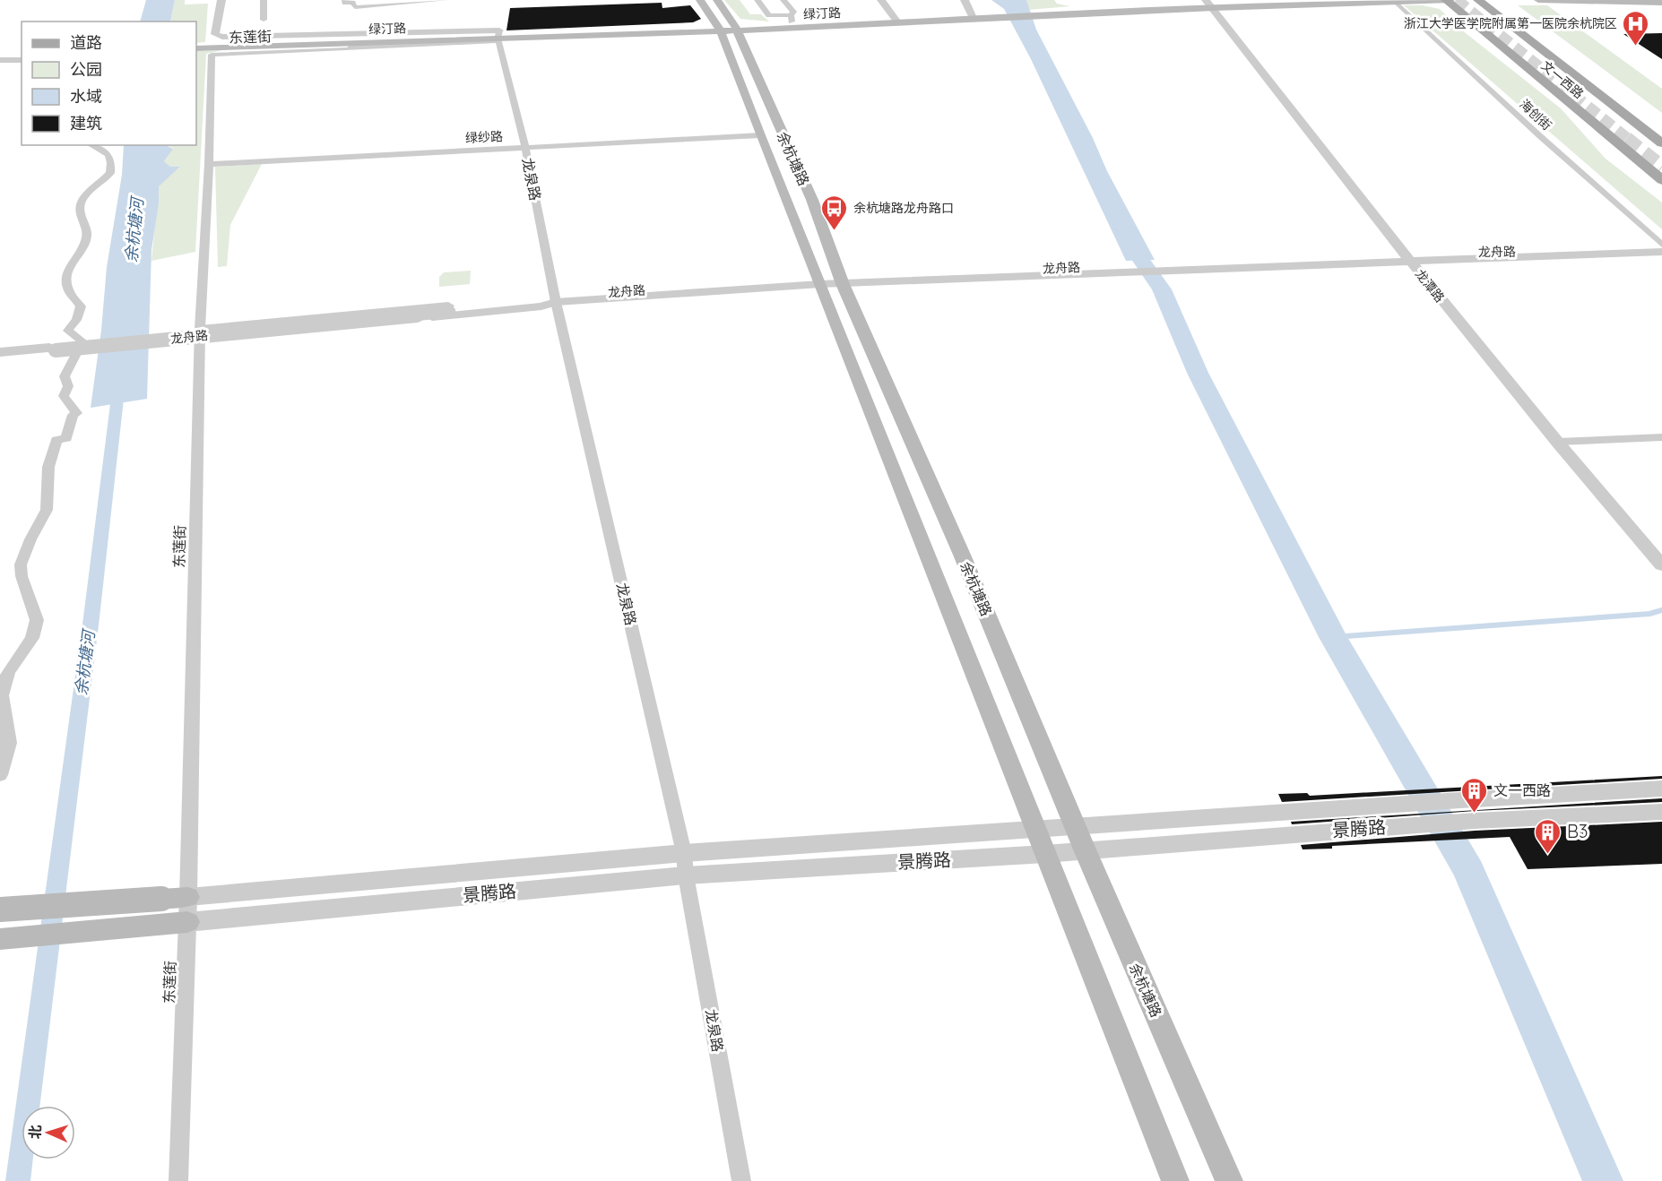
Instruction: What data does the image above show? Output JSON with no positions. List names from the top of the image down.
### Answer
{
  "streets": {
    "main road": ["绿汀路", "文一西路", "余杭塘路"],
    "street": [
      "东莲街",
      "海创街",
      "绿纱路",
      "龙泉路",
      "龙舟路",
      "龙潭路",
      "景腾路"
    ]
  },
  "crossings": [
    ["绿汀路", "东莲街"],
    ["绿汀路", "文一西路"],
    ["绿汀路", "海创街"],
    ["绿汀路", "余杭塘路"],
    ["绿汀路", "龙泉路"],
    ["绿汀路", "龙潭路"],
    ["东莲街", "绿纱路"],
    ["东莲街", "龙泉路"],
    ["东莲街", "龙舟路"],
    ["东莲街", "景腾路"],
    ["海创街", "龙舟路"],
    ["绿纱路", "余杭塘路"],
    ["绿纱路", "龙泉路"],
    ["余杭塘路", "龙舟路"],
    ["余杭塘路", "景腾路"],
    ["龙泉路", "龙舟路"],
    ["龙泉路", "景腾路"],
    ["龙舟路", "龙潭路"]
  ],
  "water": ["余杭塘河"],
  "places": {
    "hospital": ["浙江大学医学院附属第一医院余杭院区"],
    "bus stop": ["余杭塘路龙舟路口"],
    "building": ["文一西路", "B3"]
  },
  "legend": [
    "道路",
    "公园",
    "水域",
    "建筑"
  ],
  "north": "left"
}
